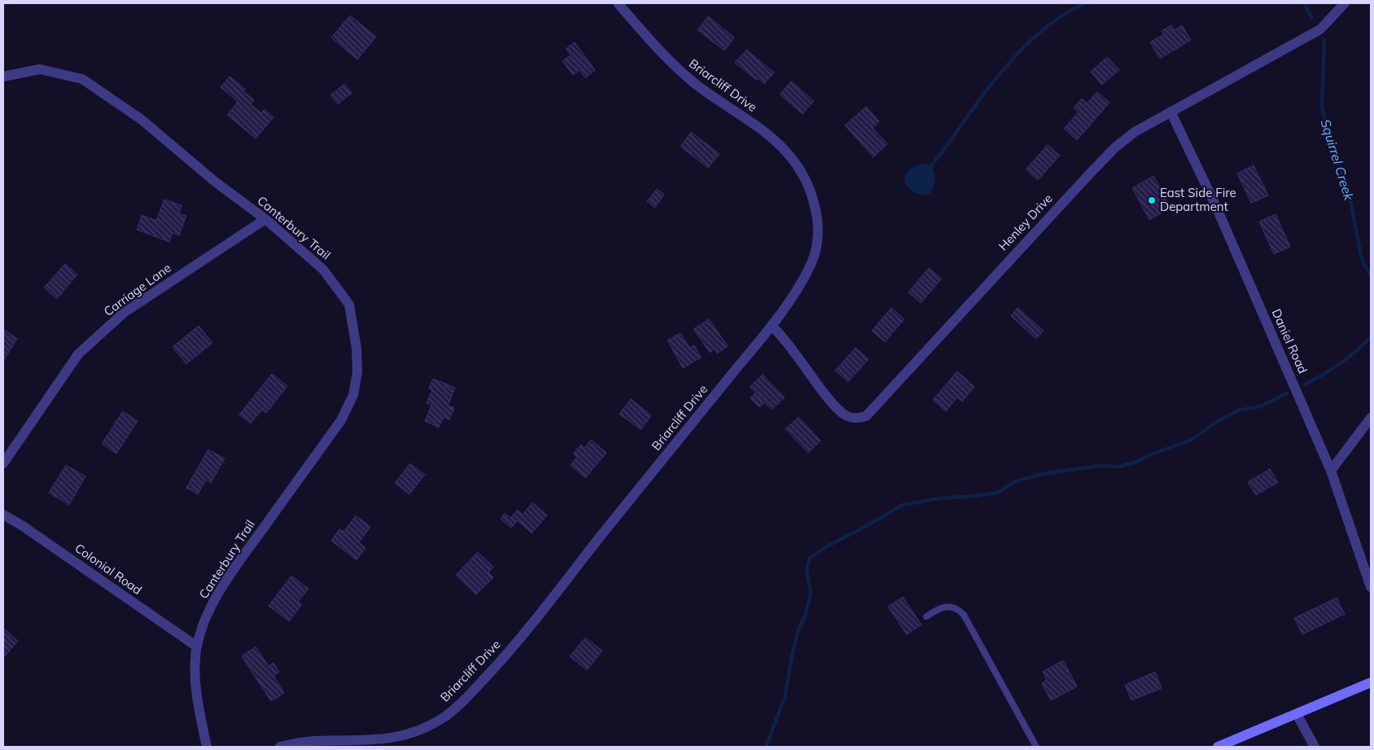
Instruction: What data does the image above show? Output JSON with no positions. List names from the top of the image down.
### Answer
{
  "streets": {
    "street": [
      "Briarcliff Drive",
      "Henley Drive",
      "Canterbury Trail",
      "Carriage Lane",
      "Daniel Road",
      "Colonial Road"
    ]
  },
  "crossings": [
    ["Briarcliff Drive", "Henley Drive"],
    ["Henley Drive", "Daniel Road"],
    ["Canterbury Trail", "Carriage Lane"],
    ["Canterbury Trail", "Colonial Road"]
  ],
  "water": ["Squirrel Creek"],
  "places": ["East Side Fire Department"]
}
